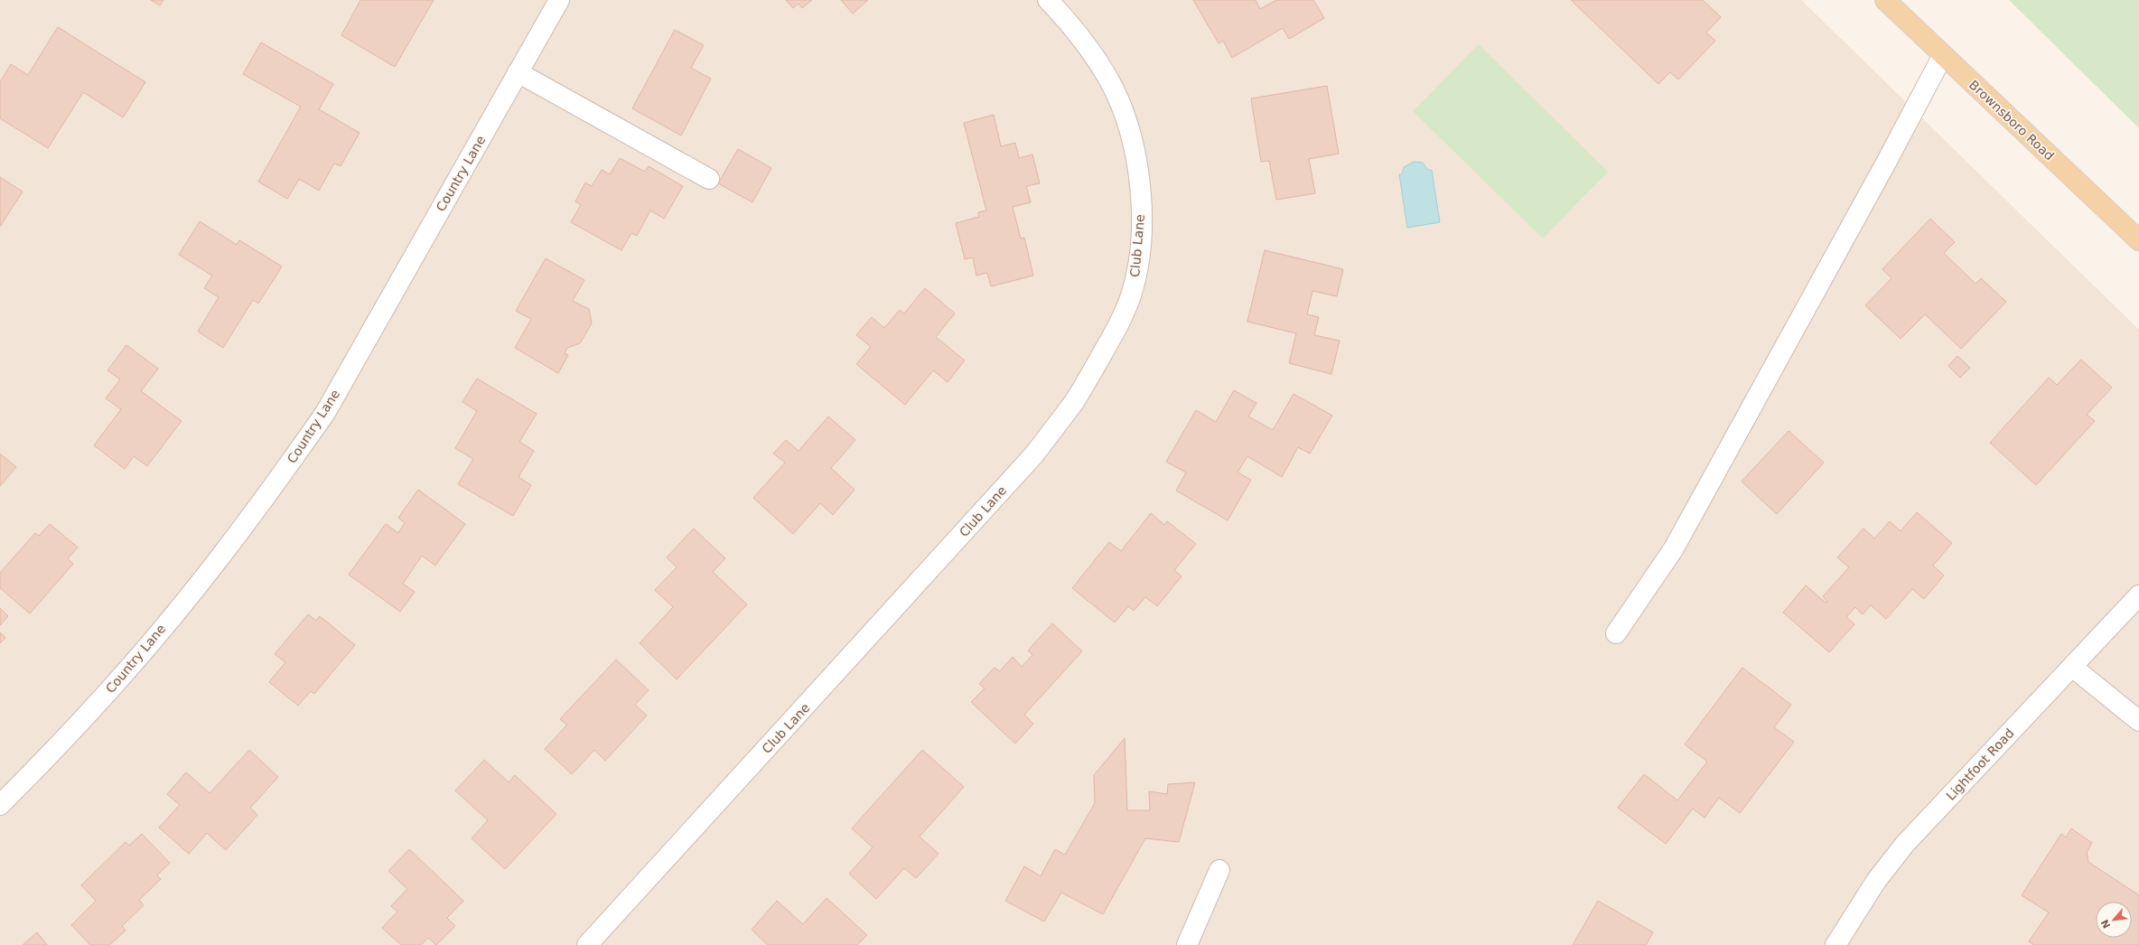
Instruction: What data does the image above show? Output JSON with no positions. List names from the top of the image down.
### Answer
{
  "streets": {
    "main road": ["Brownsboro Road"],
    "street": ["Country Lane", "Club Lane", "Lightfoot Road"]
  },
  "north": "bottom left"
}
